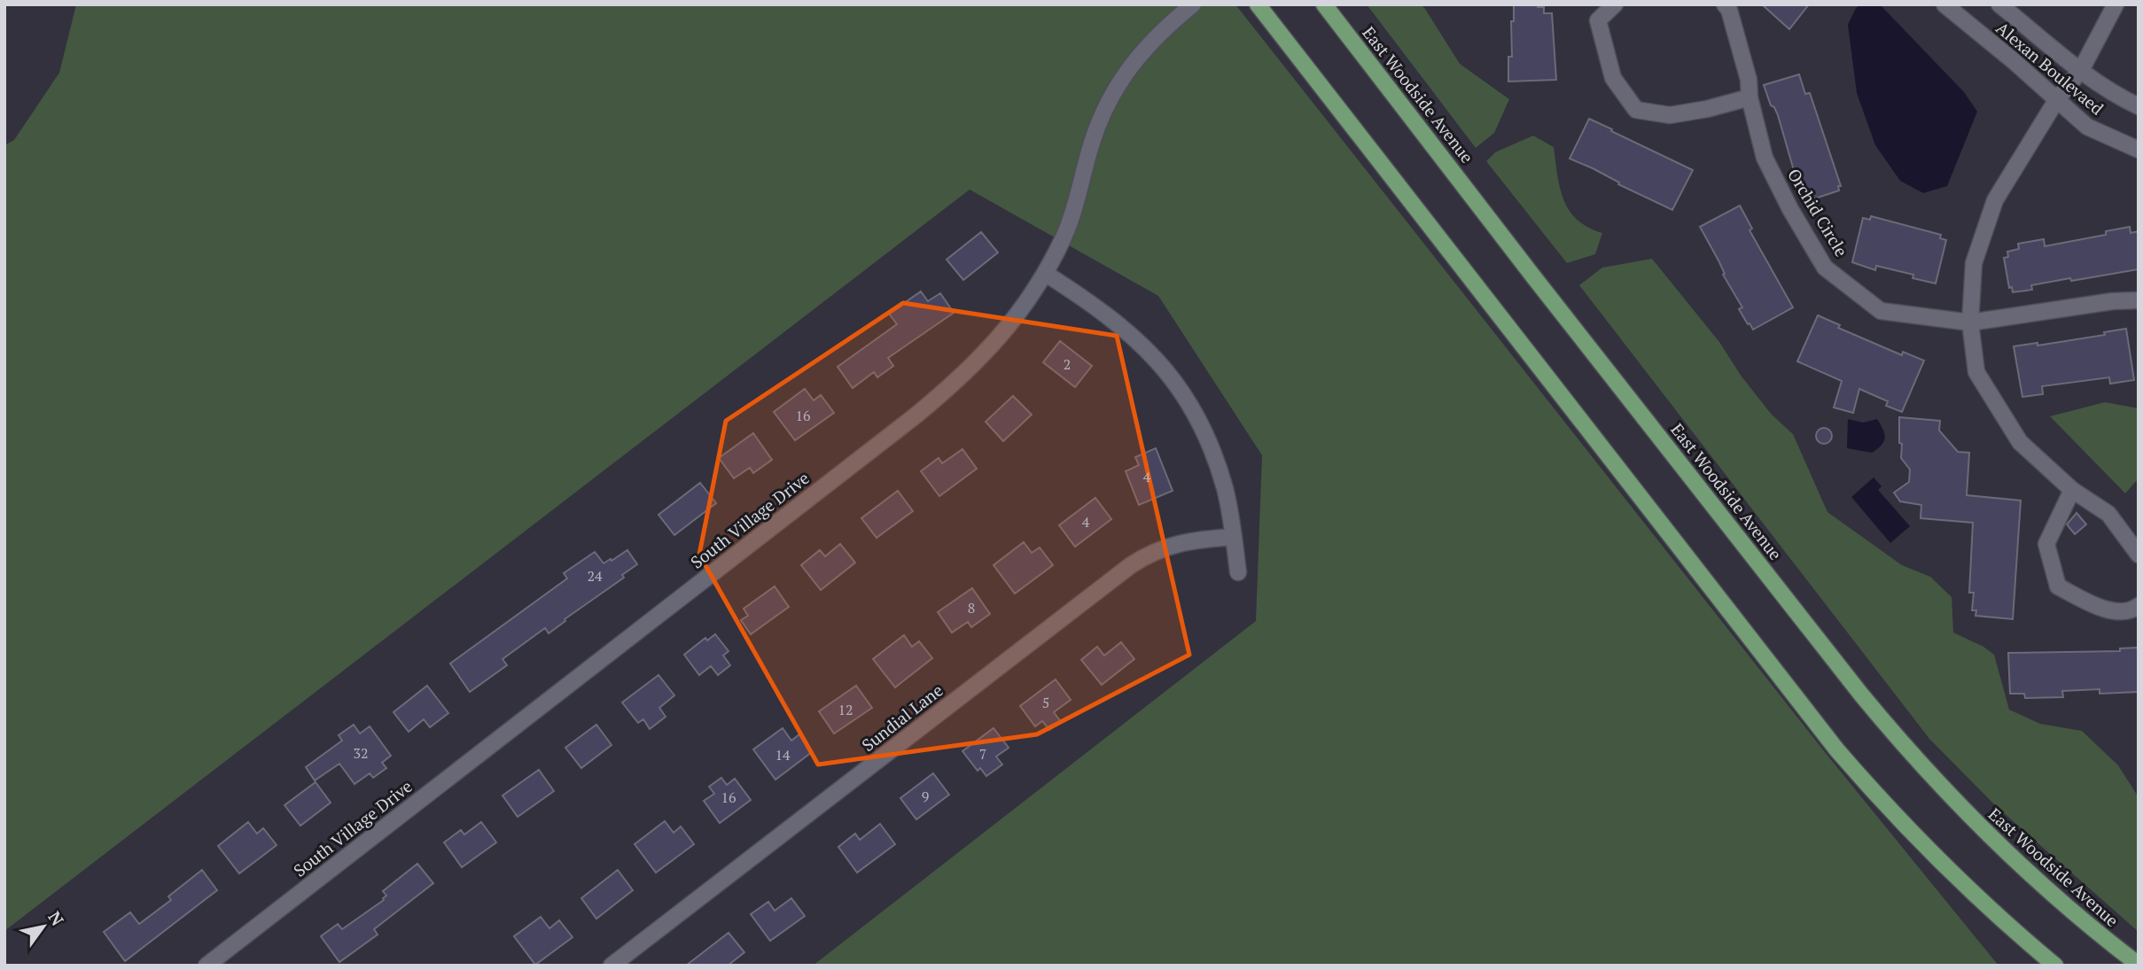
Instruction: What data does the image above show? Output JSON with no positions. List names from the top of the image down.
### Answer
{
  "streets": {
    "main road": ["East Woodside Avenue"],
    "street": [
      "Alexan Boulevaed",
      "Orchid Circle",
      "South Village Drive",
      "Sundial Lane"
    ]
  },
  "house_numbers": [
    "2",
    "16",
    "4",
    "4",
    "24",
    "8",
    "5",
    "12",
    "32",
    "7",
    "14",
    "9",
    "16"
  ],
  "north": "top right"
}
